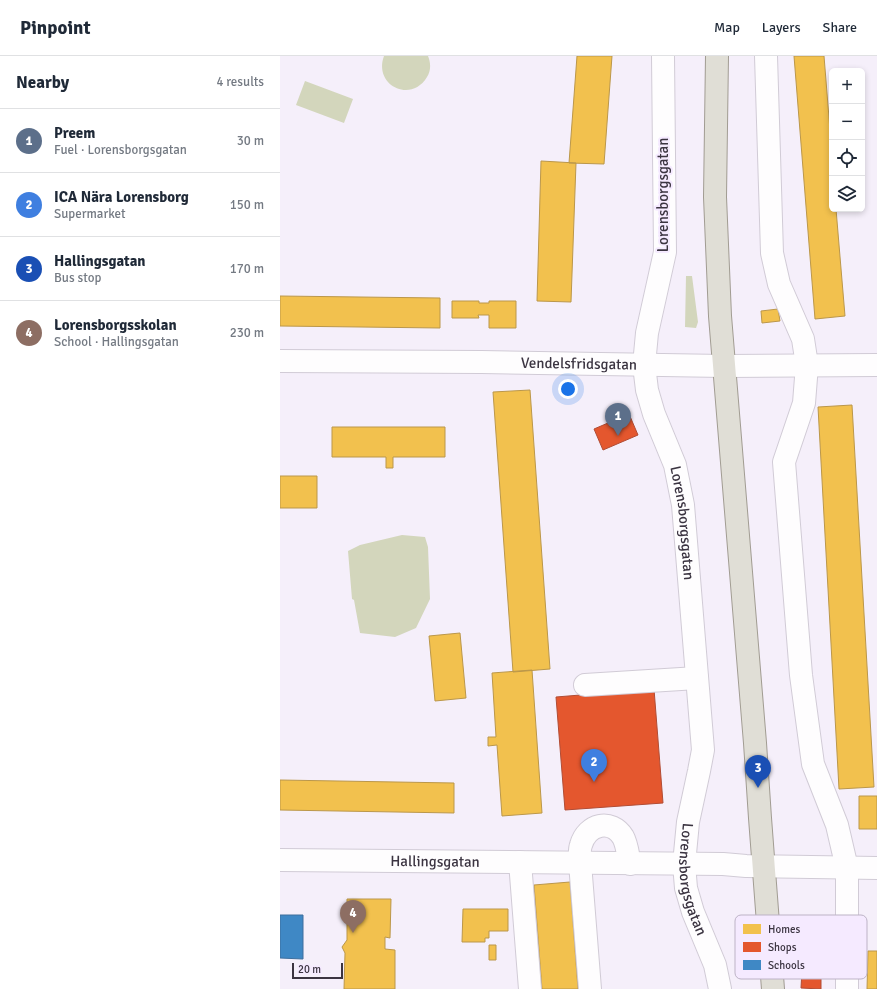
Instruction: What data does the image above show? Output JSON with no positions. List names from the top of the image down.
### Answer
{
  "streets": {
    "street": ["Lorensborgsgatan", "Vendelsfridsgatan", "Hallingsgatan"]
  },
  "crossings": [
    ["Lorensborgsgatan", "Vendelsfridsgatan"],
    ["Lorensborgsgatan", "Hallingsgatan"]
  ],
  "legend": ["Homes", "Shops", "Schools"],
  "scale_bar": "20 m",
  "page": {
    "header": "Pinpoint",
    "nav": ["Map", "Layers", "Share"],
    "heading": ["Nearby", "4 results"],
    "map_buttons": ["+", "−"],
    "list": [
      {
        "mark": "1",
        "name": "Preem",
        "note": "Fuel · Lorensborgsgatan",
        "value": "30 m"
      },
      {
        "mark": "2",
        "name": "ICA Nära Lorensborg",
        "note": "Supermarket",
        "value": "150 m"
      },
      {
        "mark": "3",
        "name": "Hallingsgatan",
        "note": "Bus stop",
        "value": "170 m"
      },
      {
        "mark": "4",
        "name": "Lorensborgsskolan",
        "note": "School · Hallingsgatan",
        "value": "230 m"
      }
    ],
    "pins": [
      "1",
      "2",
      "3",
      "4"
    ],
    "scale": "20 m"
  }
}
